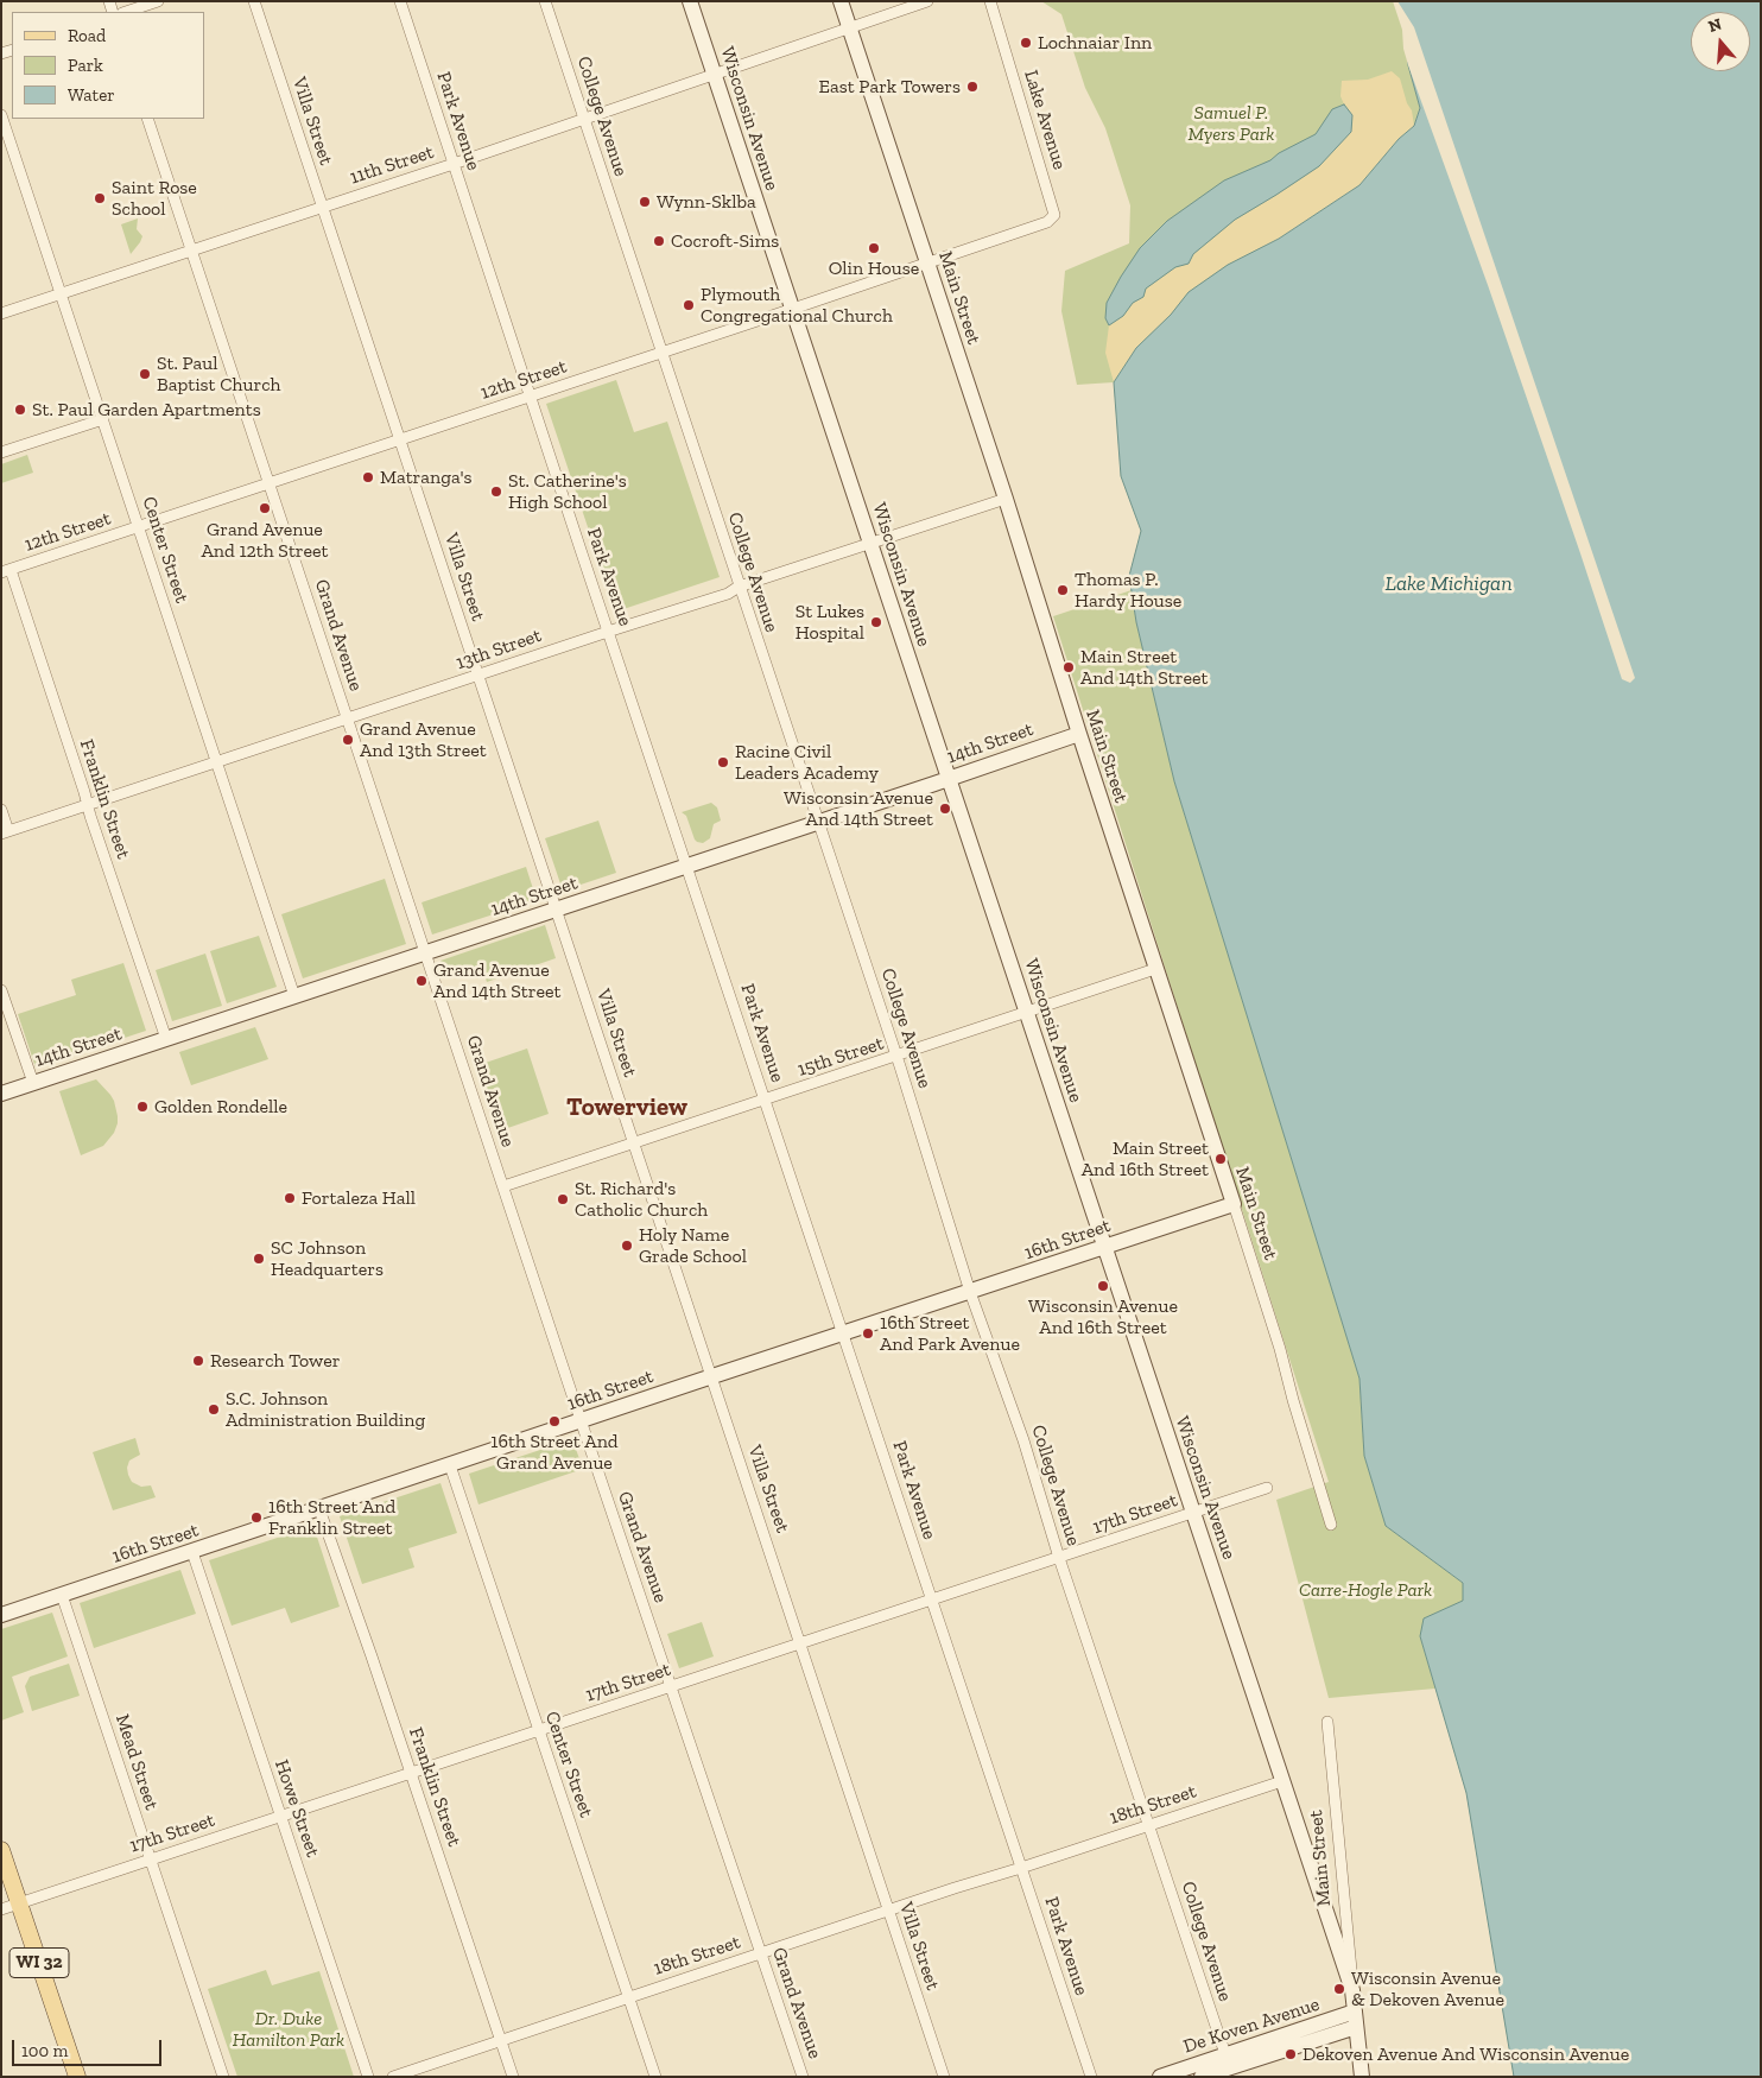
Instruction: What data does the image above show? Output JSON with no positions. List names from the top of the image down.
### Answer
{
  "streets": {
    "main road": ["WI 32"],
    "street": [
      "College Avenue",
      "Wisconsin Avenue",
      "Lake Avenue",
      "Villa Street",
      "Park Avenue",
      "11th Street",
      "Main Street",
      "12th Street",
      "Center Street",
      "Grand Avenue",
      "13th Street",
      "14th Street",
      "Franklin Street",
      "15th Street",
      "16th Street",
      "17th Street",
      "Mead Street",
      "18th Street",
      "Howe Street",
      "De Koven Avenue"
    ]
  },
  "crossings": [
    ["College Avenue", "11th Street"],
    ["College Avenue", "12th Street"],
    ["College Avenue", "13th Street"],
    ["College Avenue", "14th Street"],
    ["College Avenue", "15th Street"],
    ["College Avenue", "16th Street"],
    ["College Avenue", "17th Street"],
    ["College Avenue", "18th Street"],
    ["College Avenue", "De Koven Avenue"],
    ["Wisconsin Avenue", "11th Street"],
    ["Wisconsin Avenue", "Main Street"],
    ["Wisconsin Avenue", "12th Street"],
    ["Wisconsin Avenue", "13th Street"],
    ["Wisconsin Avenue", "14th Street"],
    ["Wisconsin Avenue", "15th Street"],
    ["Wisconsin Avenue", "16th Street"],
    ["Wisconsin Avenue", "17th Street"],
    ["Wisconsin Avenue", "18th Street"],
    ["Wisconsin Avenue", "De Koven Avenue"],
    ["Lake Avenue", "12th Street"],
    ["Villa Street", "11th Street"],
    ["Villa Street", "12th Street"],
    ["Villa Street", "13th Street"],
    ["Villa Street", "14th Street"],
    ["Villa Street", "15th Street"],
    ["Villa Street", "16th Street"],
    ["Villa Street", "17th Street"],
    ["Villa Street", "18th Street"],
    ["Park Avenue", "11th Street"],
    ["Park Avenue", "12th Street"],
    ["Park Avenue", "13th Street"],
    ["Park Avenue", "14th Street"],
    ["Park Avenue", "15th Street"],
    ["Park Avenue", "16th Street"],
    ["Park Avenue", "17th Street"],
    ["Park Avenue", "18th Street"],
    ["11th Street", "Main Street"],
    ["11th Street", "Center Street"],
    ["11th Street", "Grand Avenue"],
    ["Main Street", "12th Street"],
    ["Main Street", "13th Street"],
    ["Main Street", "14th Street"],
    ["Main Street", "15th Street"],
    ["Main Street", "16th Street"],
    ["12th Street", "Center Street"],
    ["12th Street", "Grand Avenue"],
    ["12th Street", "Franklin Street"],
    ["Center Street", "13th Street"],
    ["Center Street", "14th Street"],
    ["Center Street", "16th Street"],
    ["Center Street", "17th Street"],
    ["Center Street", "18th Street"],
    ["Grand Avenue", "13th Street"],
    ["Grand Avenue", "14th Street"],
    ["Grand Avenue", "15th Street"],
    ["Grand Avenue", "16th Street"],
    ["Grand Avenue", "17th Street"],
    ["Grand Avenue", "18th Street"],
    ["13th Street", "Franklin Street"],
    ["14th Street", "Franklin Street"],
    ["Franklin Street", "16th Street"],
    ["Franklin Street", "17th Street"],
    ["Franklin Street", "18th Street"],
    ["16th Street", "Mead Street"],
    ["16th Street", "Howe Street"],
    ["17th Street", "Mead Street"],
    ["17th Street", "Howe Street"],
    ["17th Street", "WI 32"]
  ],
  "districts": ["Towerview"],
  "water": ["Lake Michigan"],
  "parks": ["Samuel P. Myers Park", "Carre-Hogle Park", "Dr. Duke Hamilton Park"],
  "places": [
    "Lochnaiar Inn",
    "East Park Towers",
    "Saint Rose School",
    "Wynn-Sklba",
    "Cocroft-Sims",
    "Olin House",
    "Plymouth Congregational Church",
    "St. Paul Baptist Church",
    "St. Paul Garden Apartments",
    "Matranga's",
    "St. Catherine's High School",
    "Grand Avenue And 12th Street",
    "Thomas P. Hardy House",
    "St Lukes Hospital",
    "Main Street And 14th Street",
    "Grand Avenue And 13th Street",
    "Racine Civil Leaders Academy",
    "Wisconsin Avenue And 14th Street",
    "Grand Avenue And 14th Street",
    "Golden Rondelle",
    "Main Street And 16th Street",
    "Fortaleza Hall",
    "St. Richard's Catholic Church",
    "Holy Name Grade School",
    "SC Johnson Headquarters",
    "Wisconsin Avenue And 16th Street",
    "16th Street And Park Avenue",
    "Research Tower",
    "S.C. Johnson Administration Building",
    "16th Street And Grand Avenue",
    "16th Street And Franklin Street",
    "Wisconsin Avenue & Dekoven Avenue",
    "Dekoven Avenue And Wisconsin Avenue"
  ],
  "legend": ["Road", "Park", "Water"],
  "scale_bar": "100 m",
  "north": "top"
}
